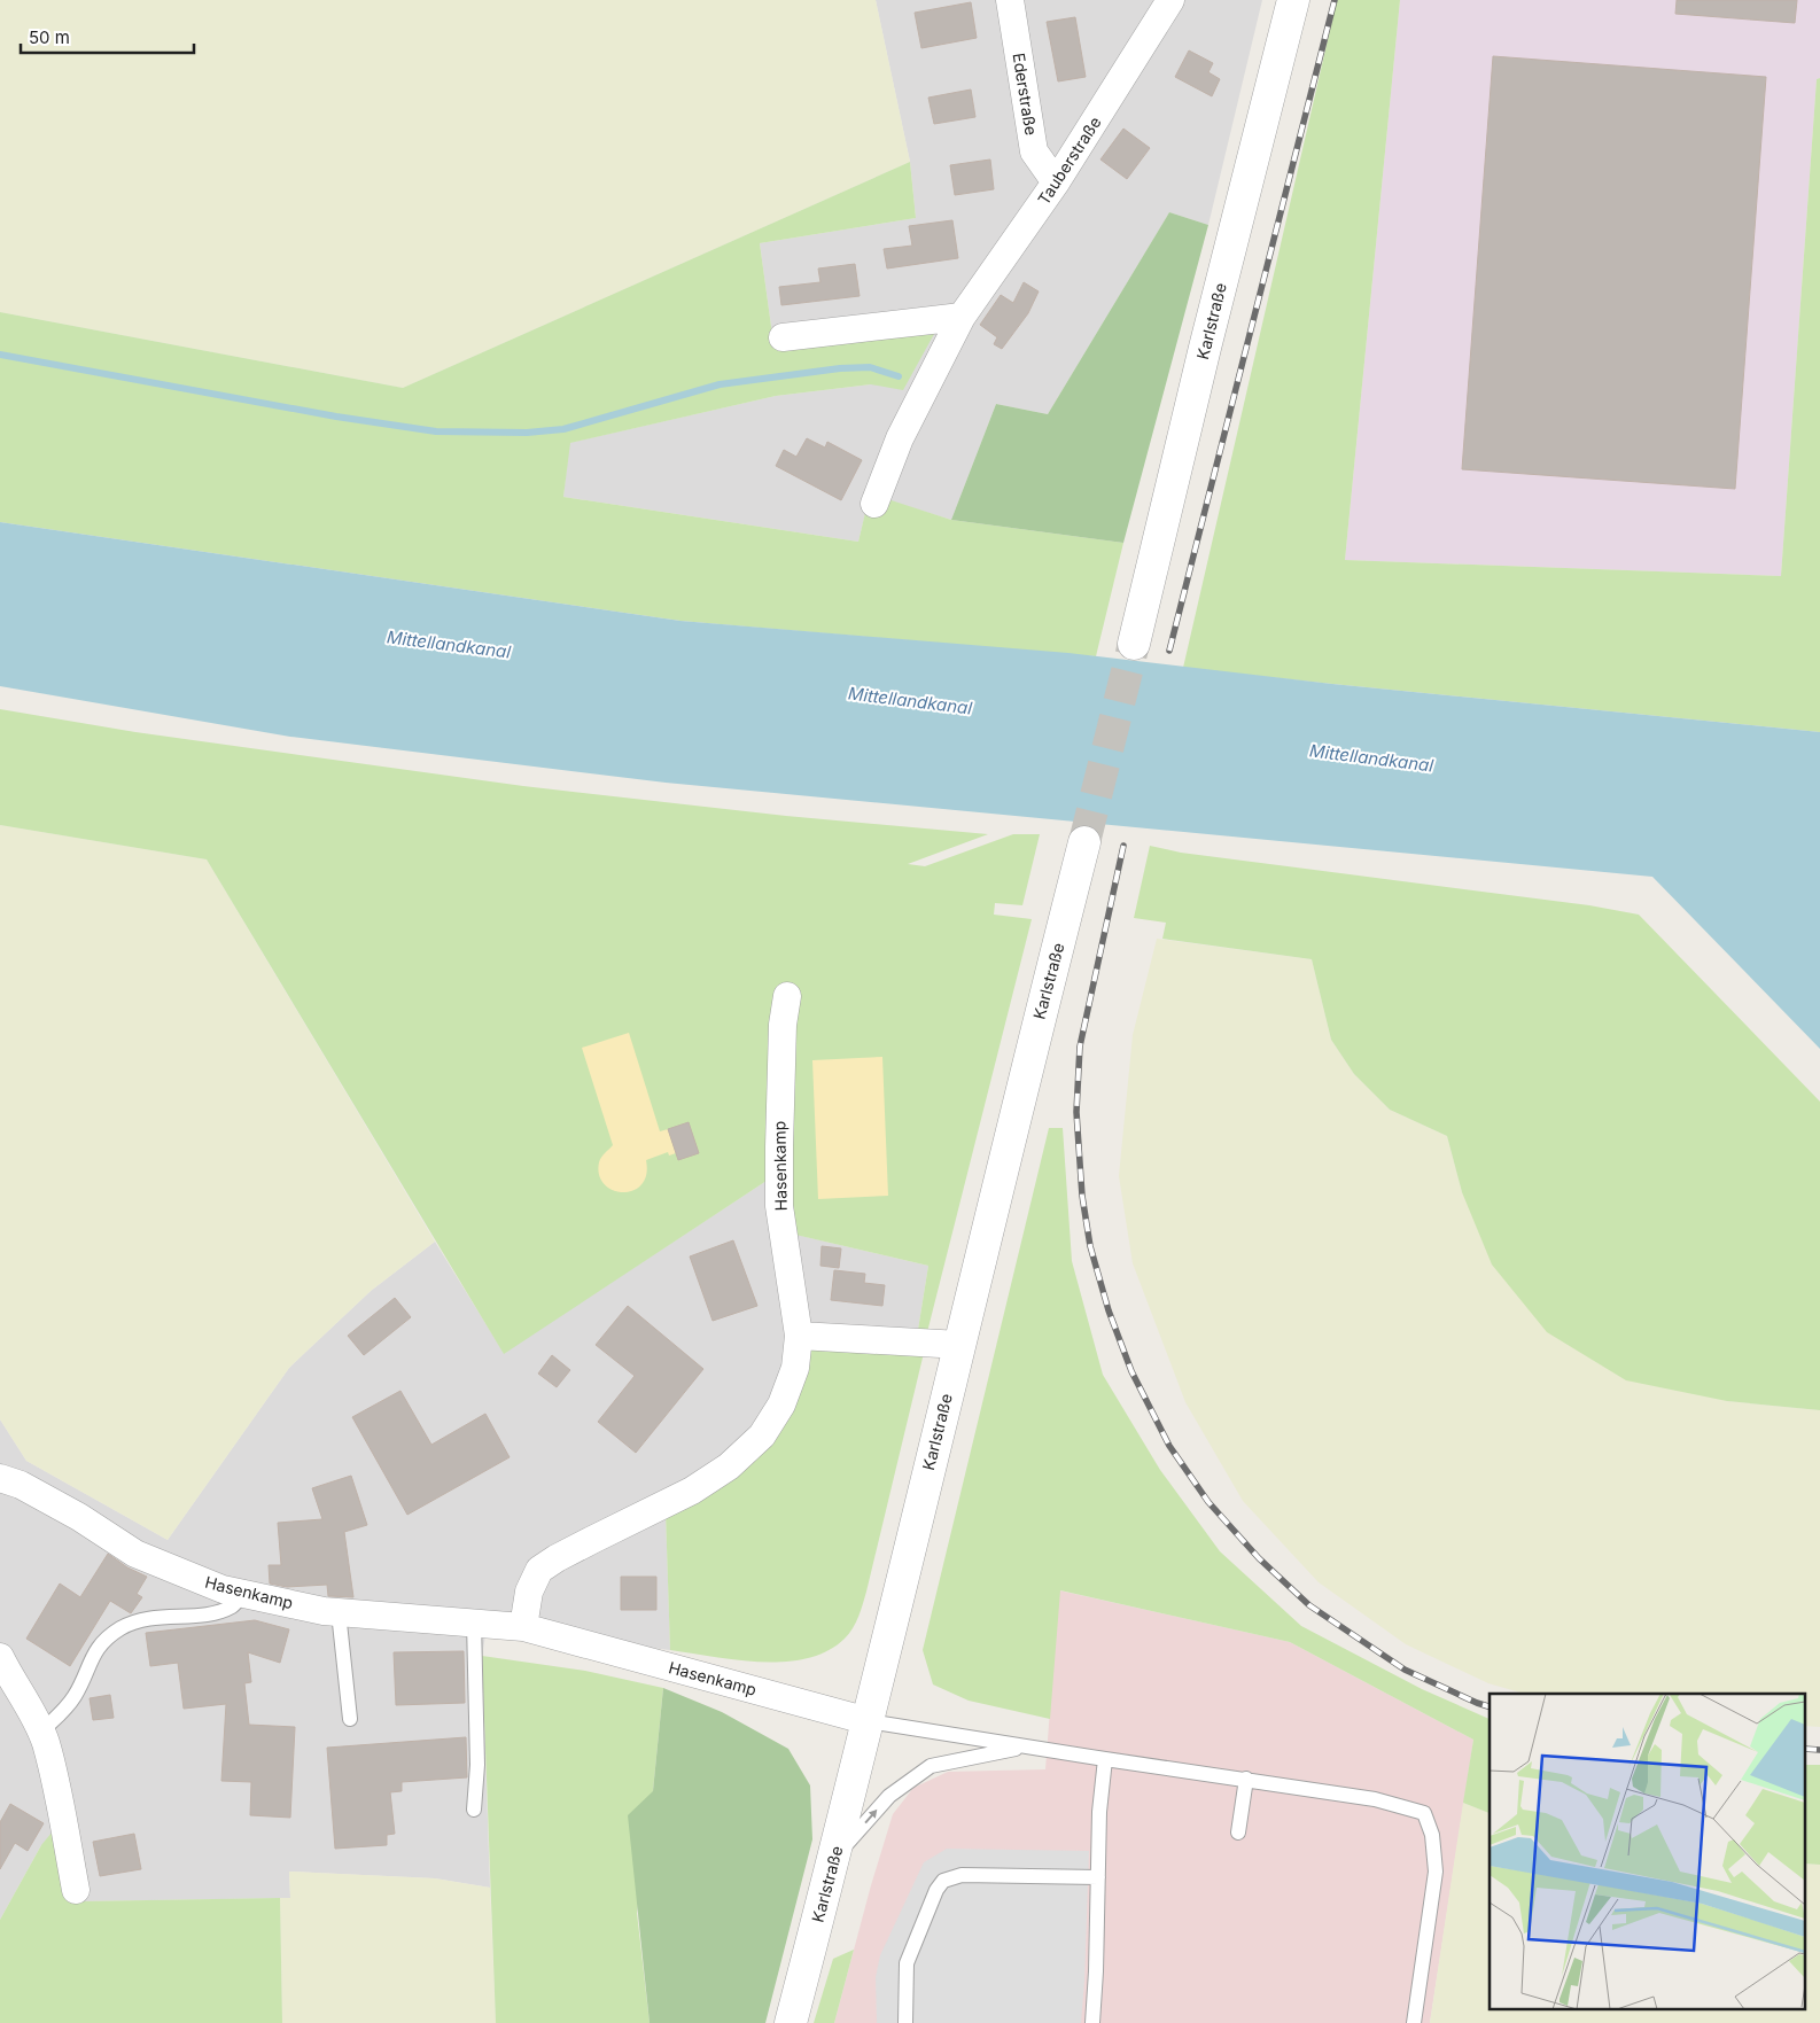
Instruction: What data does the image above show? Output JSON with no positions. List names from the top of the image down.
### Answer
{
  "streets": {
    "street": [
      "Ederstraße",
      "Tauberstraße",
      "Karlstraße",
      "Hasenkamp"
    ]
  },
  "crossings": [
    ["Ederstraße", "Tauberstraße"],
    ["Karlstraße", "Hasenkamp"]
  ],
  "water": ["Mittellandkanal"],
  "scale_bar": "50 m"
}
